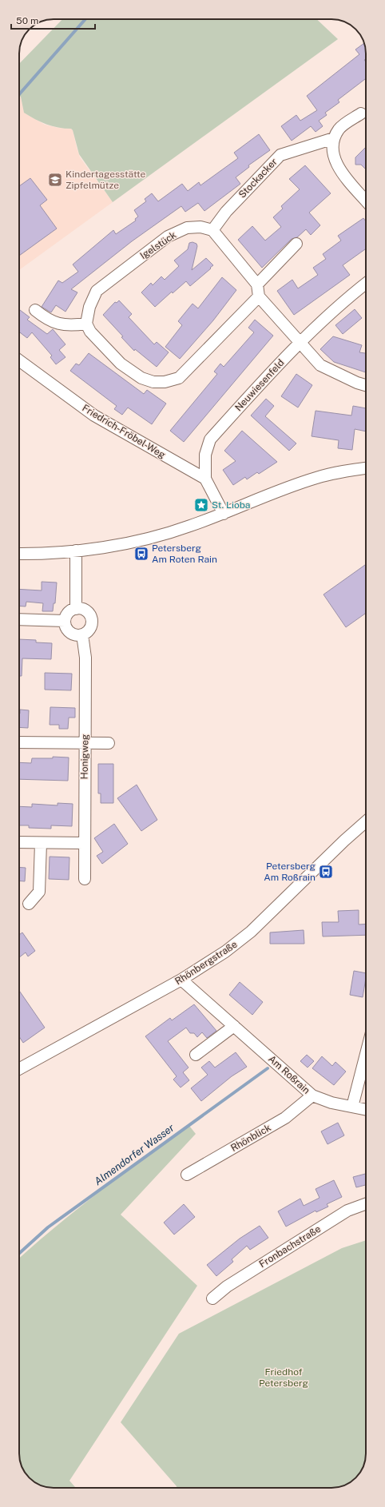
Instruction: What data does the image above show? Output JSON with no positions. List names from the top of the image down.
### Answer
{
  "streets": {
    "street": [
      "Stockacker",
      "Igelstück",
      "Neuwiesenfeld",
      "Friedrich-Fröbel-Weg",
      "Honigweg",
      "Rhönbergstraße",
      "Am Roßrain",
      "Rhönblick",
      "Fronbachstraße"
    ]
  },
  "crossings": [
    ["Stockacker", "Igelstück"],
    ["Neuwiesenfeld", "Friedrich-Fröbel-Weg"],
    ["Rhönbergstraße", "Am Roßrain"],
    ["Am Roßrain", "Rhönblick"]
  ],
  "water": ["Almendorfer Wasser"],
  "parks": ["Friedhof Petersberg"],
  "places": {
    "school or university": ["Kindertagesstätte Zipfelmütze"],
    "place": ["St. Lioba"],
    "bus stop": ["Petersberg Am Roten Rain", "Petersberg Am Roßrain"]
  },
  "scale_bar": "50 m"
}
